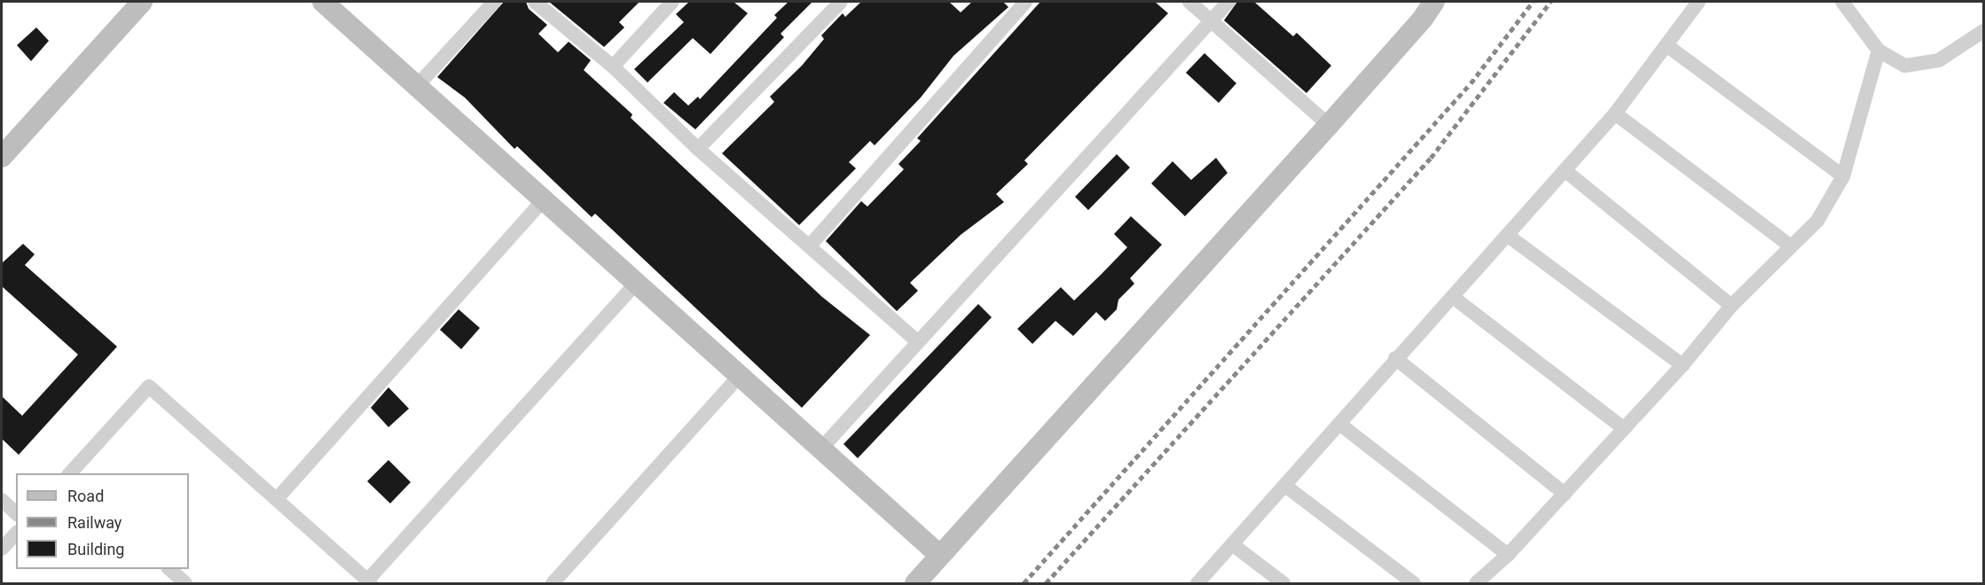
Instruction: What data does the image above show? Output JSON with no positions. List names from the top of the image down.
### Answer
{
  "legend": ["Road", "Railway", "Building"]
}
